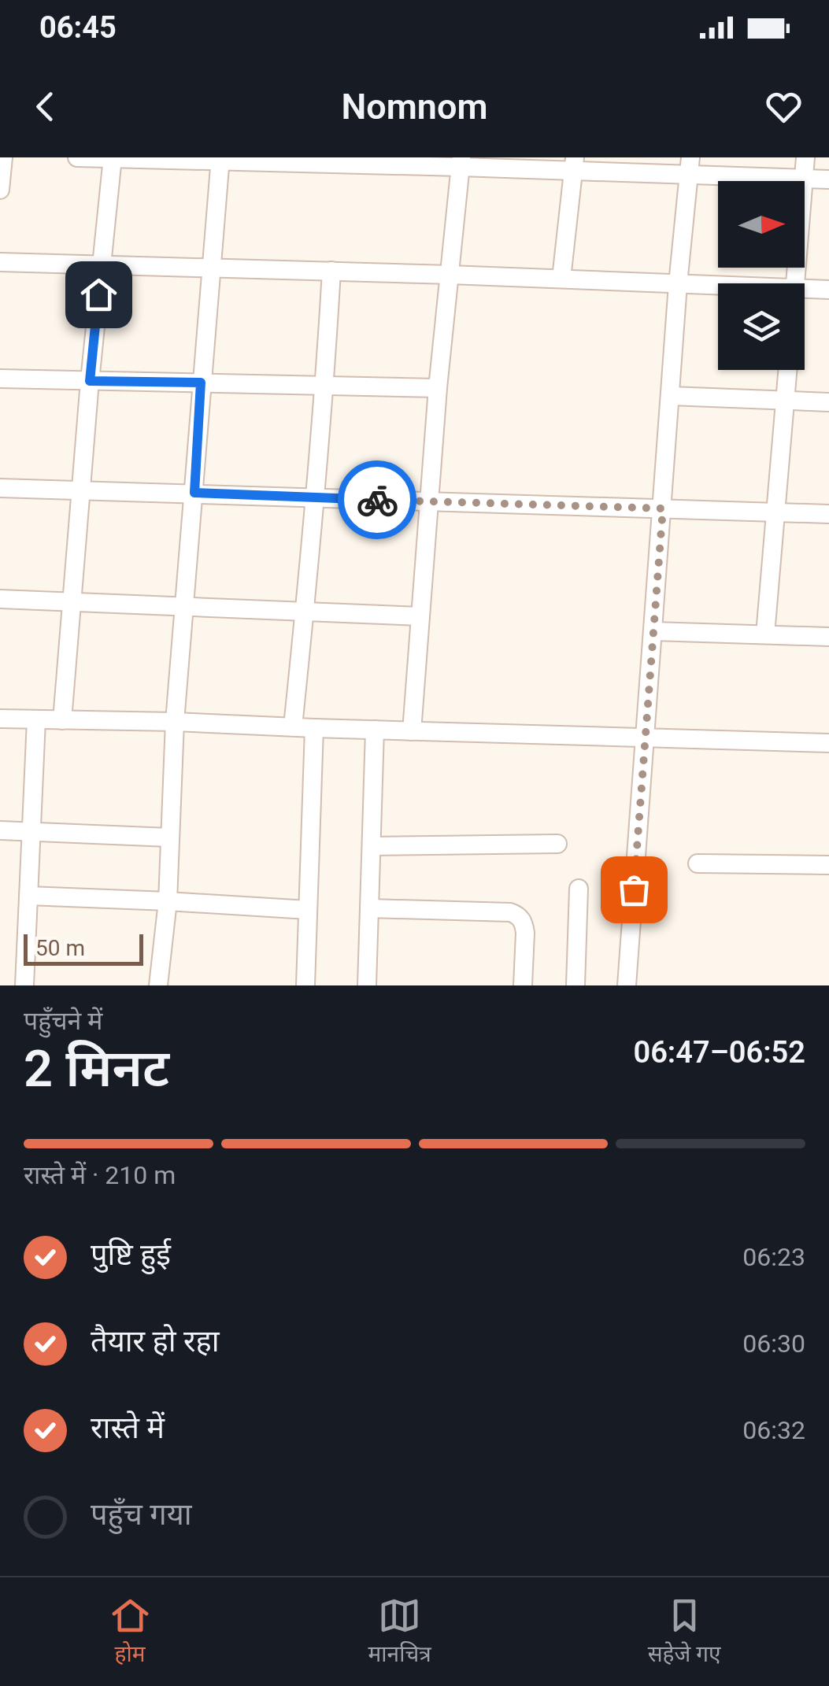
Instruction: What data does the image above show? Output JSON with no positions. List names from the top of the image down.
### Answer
{
  "scale_bar": "50 m",
  "north": "right",
  "page": {
    "status": "06:45",
    "header": "Nomnom",
    "scale": "50 m",
    "heading": ["2 मिनट", "पहुँचने में", "06:47–06:52"],
    "bar": "रास्ते में · 210 m",
    "list": [
      ["पुष्टि हुई", "06:23"],
      ["तैयार हो रहा", "06:30"],
      ["रास्ते में", "06:32"],
      "पहुँच गया"
    ],
    "tabs": ["होम", "मानचित्र", "सहेजे गए"]
  }
}
